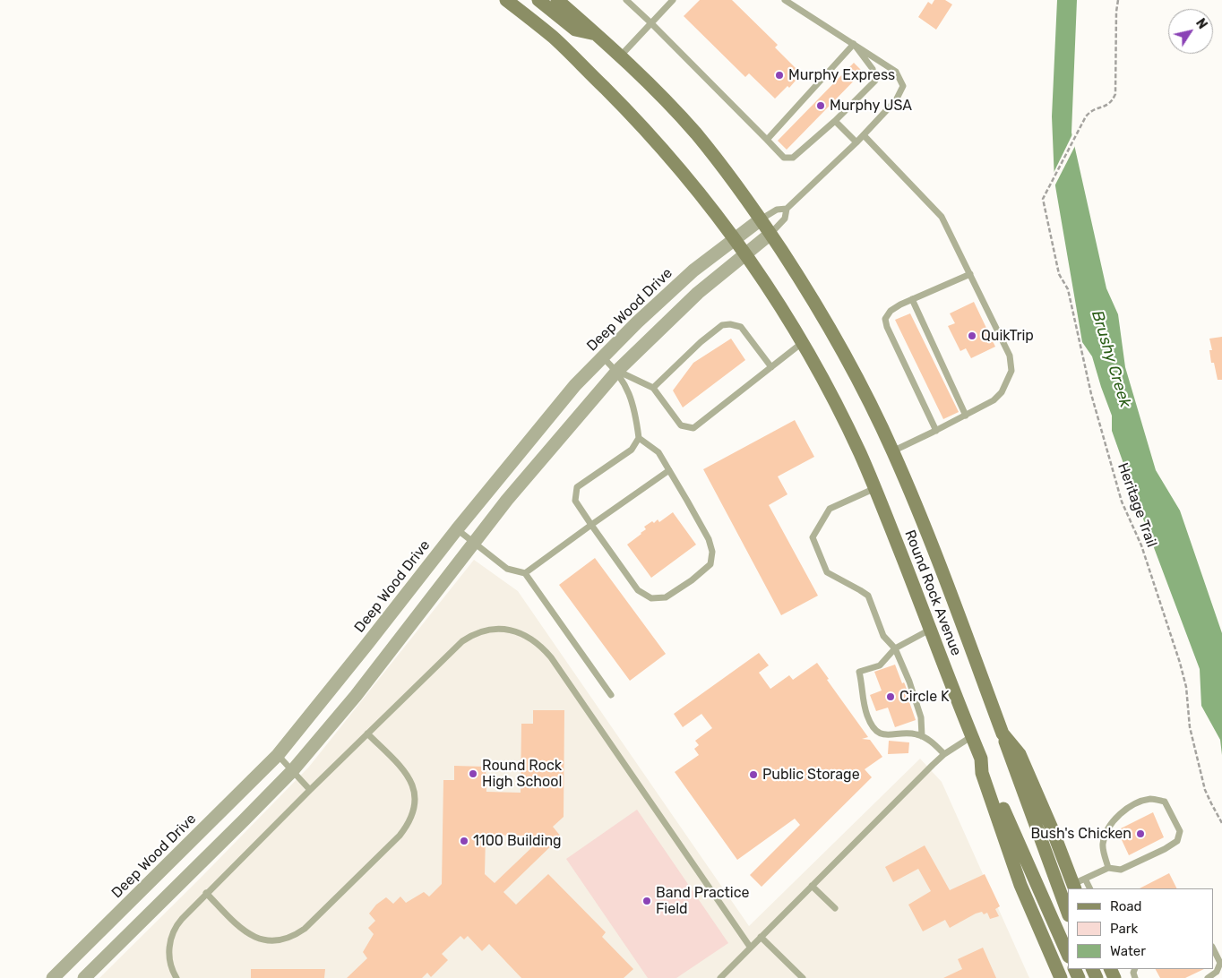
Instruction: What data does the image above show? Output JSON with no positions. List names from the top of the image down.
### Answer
{
  "streets": {
    "main road": ["Round Rock Avenue"],
    "street": ["Deep Wood Drive"],
    "path": ["Heritage Trail"]
  },
  "crossings": [
    ["Deep Wood Drive", "Round Rock Avenue"]
  ],
  "water": ["Brushy Creek"],
  "places": [
    "Murphy Express",
    "Murphy USA",
    "QuikTrip",
    "Circle K",
    "Round Rock High School",
    "Public Storage",
    "Bush's Chicken",
    "1100 Building",
    "Band Practice Field"
  ],
  "legend": ["Road", "Park", "Water"],
  "north": "top right"
}
